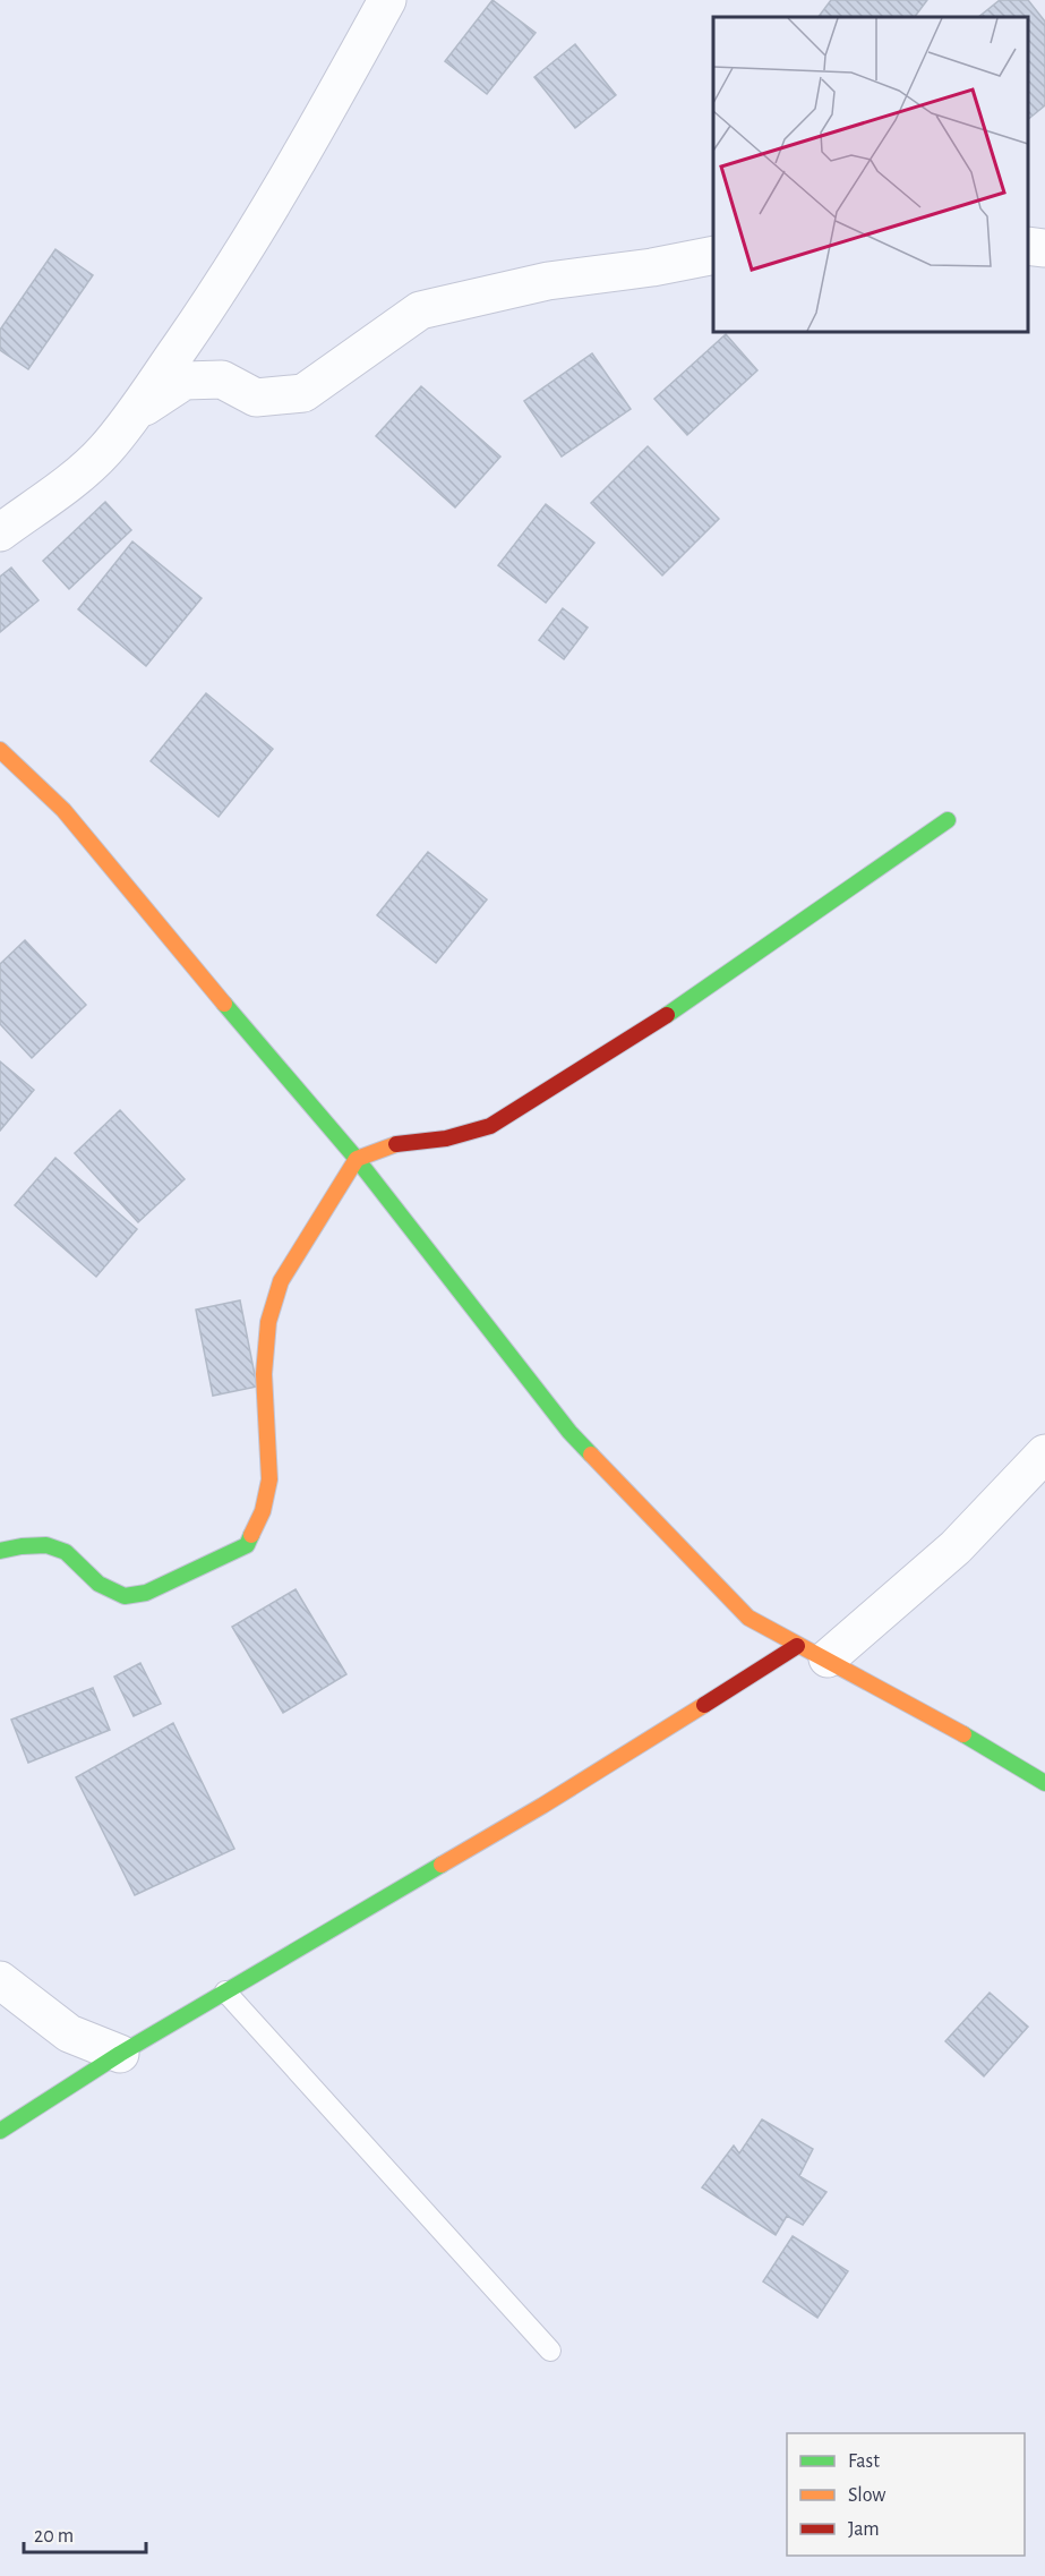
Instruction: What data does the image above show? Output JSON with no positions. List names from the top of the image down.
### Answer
{
  "legend": ["Fast", "Slow", "Jam"],
  "scale_bar": "20 m"
}
